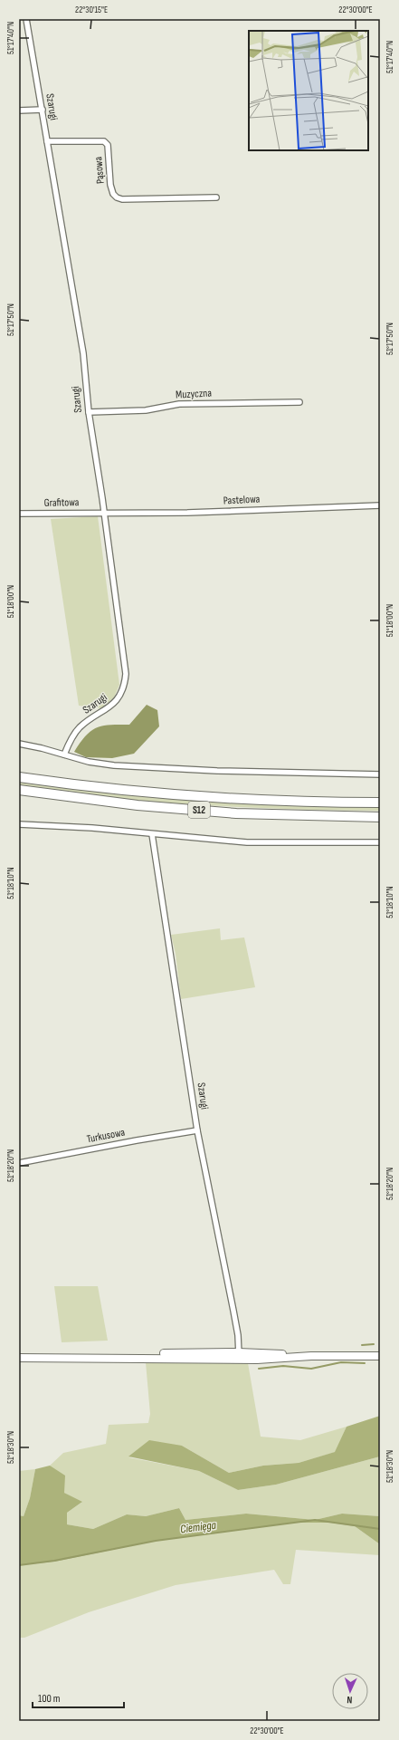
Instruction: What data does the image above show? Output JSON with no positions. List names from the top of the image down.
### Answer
{
  "streets": {
    "highway": ["S12"],
    "street": [
      "Szarugi",
      "Pąsowa",
      "Muzyczna",
      "Pastelowa",
      "Grafitowa",
      "Turkusowa"
    ]
  },
  "crossings": [
    ["Szarugi", "Pąsowa"],
    ["Szarugi", "Muzyczna"],
    ["Szarugi", "Pastelowa"],
    ["Szarugi", "Grafitowa"],
    ["Szarugi", "Turkusowa"],
    ["Pastelowa", "Grafitowa"]
  ],
  "water": ["Ciemięga"],
  "scale_bar": "100 m",
  "north": "bottom",
  "coordinates": [
    "22°30'15\"E",
    "22°30'00\"E",
    "51°17'40\"N",
    "51°17'50\"N",
    "51°18'00\"N",
    "51°18'10\"N",
    "51°18'20\"N",
    "51°18'30\"N"
  ]
}
